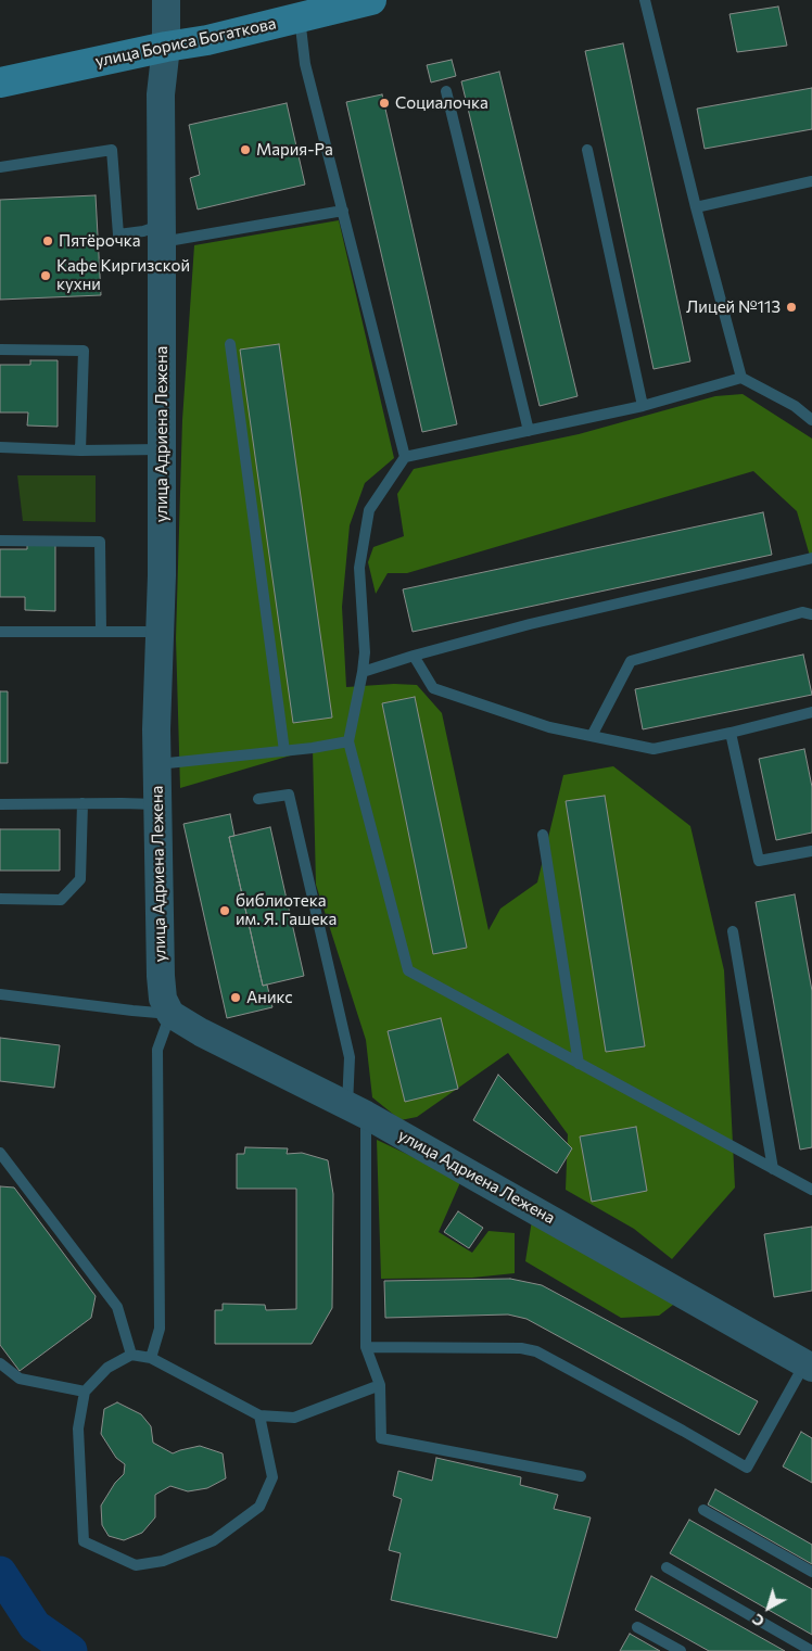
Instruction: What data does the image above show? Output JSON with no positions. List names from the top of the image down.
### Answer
{
  "streets": {
    "main road": ["улица Бориса Богаткова"],
    "street": ["улица Адриена Лежена"]
  },
  "crossings": [
    ["улица Бориса Богаткова", "улица Адриена Лежена"]
  ],
  "places": [
    "Социалочка",
    "Мария-Ра",
    "Пятёрочка",
    "Кафе Киргизской кухни",
    "Лицей №113",
    "библиотека им. Я. Гашека",
    "Аникс"
  ],
  "north": "bottom left"
}
